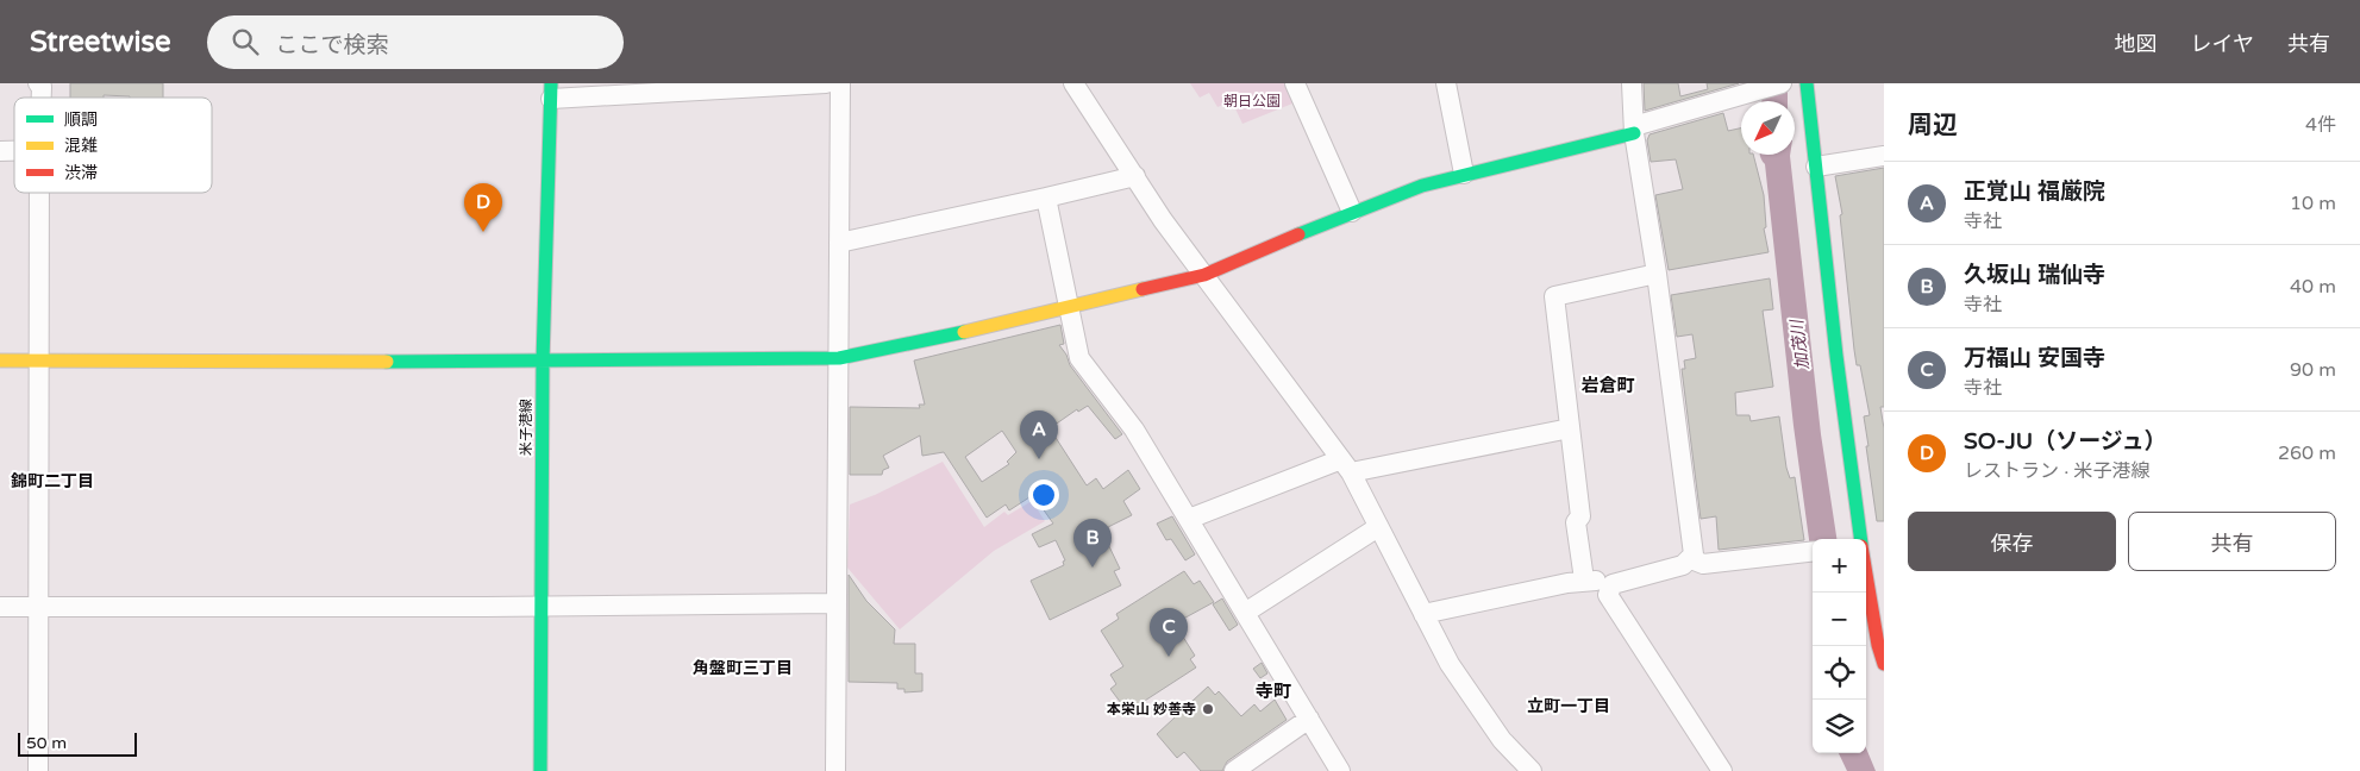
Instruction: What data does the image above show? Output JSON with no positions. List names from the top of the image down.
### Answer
{
  "streets": {
    "street": ["米子港線"]
  },
  "districts": [
    "岩倉町",
    "錦町二丁目",
    "角盤町三丁目",
    "寺町",
    "立町一丁目"
  ],
  "water": ["加茂川"],
  "parks": ["朝日公園"],
  "places": ["本栄山 妙善寺"],
  "legend": ["順調", "混雑", "渋滞"],
  "scale_bar": "50 m",
  "north": "bottom left",
  "page": {
    "header": "Streetwise",
    "search": "ここで検索",
    "nav": ["地図", "レイヤ", "共有"],
    "heading": ["周辺", "4件"],
    "list": [
      {
        "mark": "A",
        "name": "正覚山 福厳院",
        "note": "寺社",
        "value": "10 m"
      },
      {
        "mark": "B",
        "name": "久坂山 瑞仙寺",
        "note": "寺社",
        "value": "40 m"
      },
      {
        "mark": "C",
        "name": "万福山 安国寺",
        "note": "寺社",
        "value": "90 m"
      },
      {
        "mark": "D",
        "name": "SO-JU（ソージュ）",
        "note": "レストラン · 米子港線",
        "value": "260 m"
      }
    ],
    "pins": [
      "D",
      "A",
      "B",
      "C"
    ],
    "buttons": ["保存", "共有"],
    "map_buttons": ["+", "−"],
    "scale": "50 m"
  }
}
